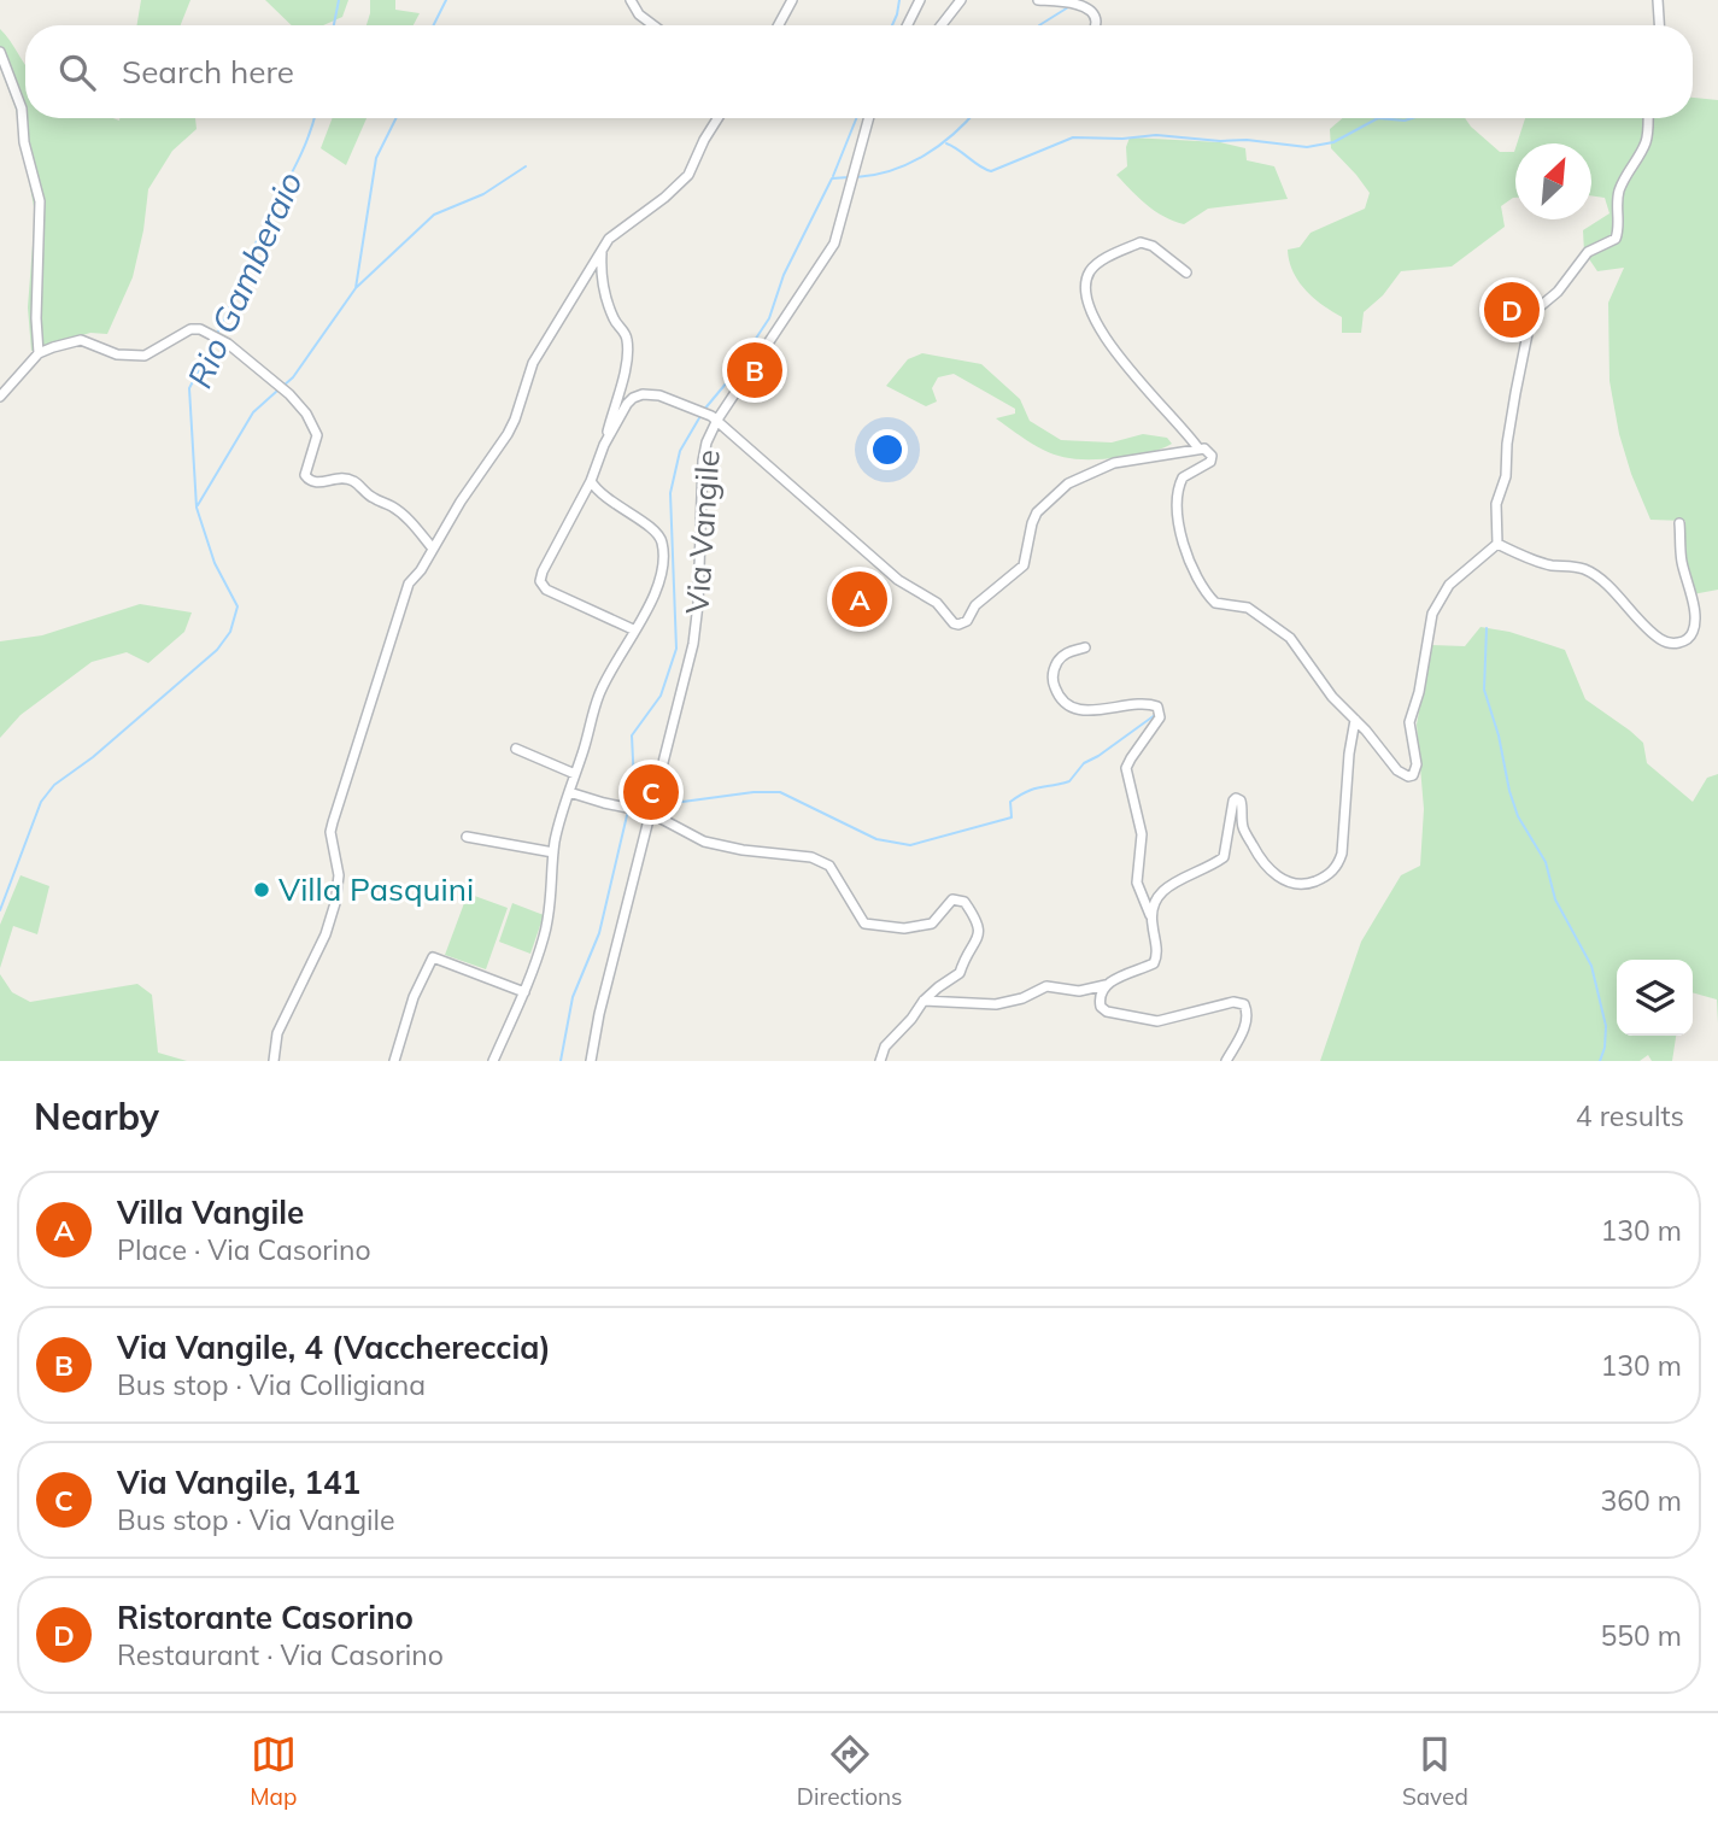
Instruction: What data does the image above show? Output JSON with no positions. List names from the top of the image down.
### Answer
{
  "streets": {
    "street": ["Via Vangile"]
  },
  "water": ["Rio Gamberaio"],
  "places": ["Villa Pasquini"],
  "north": "top right",
  "page": {
    "search": "Search here",
    "pins": [
      "D",
      "B",
      "A",
      "C"
    ],
    "heading": ["Nearby", "4 results"],
    "list": [
      {
        "mark": "A",
        "name": "Villa Vangile",
        "note": "Place · Via Casorino",
        "value": "130 m"
      },
      {
        "mark": "B",
        "name": "Via Vangile, 4 (Vacchereccia)",
        "note": "Bus stop · Via Colligiana",
        "value": "130 m"
      },
      {
        "mark": "C",
        "name": "Via Vangile, 141",
        "note": "Bus stop · Via Vangile",
        "value": "360 m"
      },
      {
        "mark": "D",
        "name": "Ristorante Casorino",
        "note": "Restaurant · Via Casorino",
        "value": "550 m"
      }
    ],
    "nav": ["Map", "Directions", "Saved"]
  }
}
